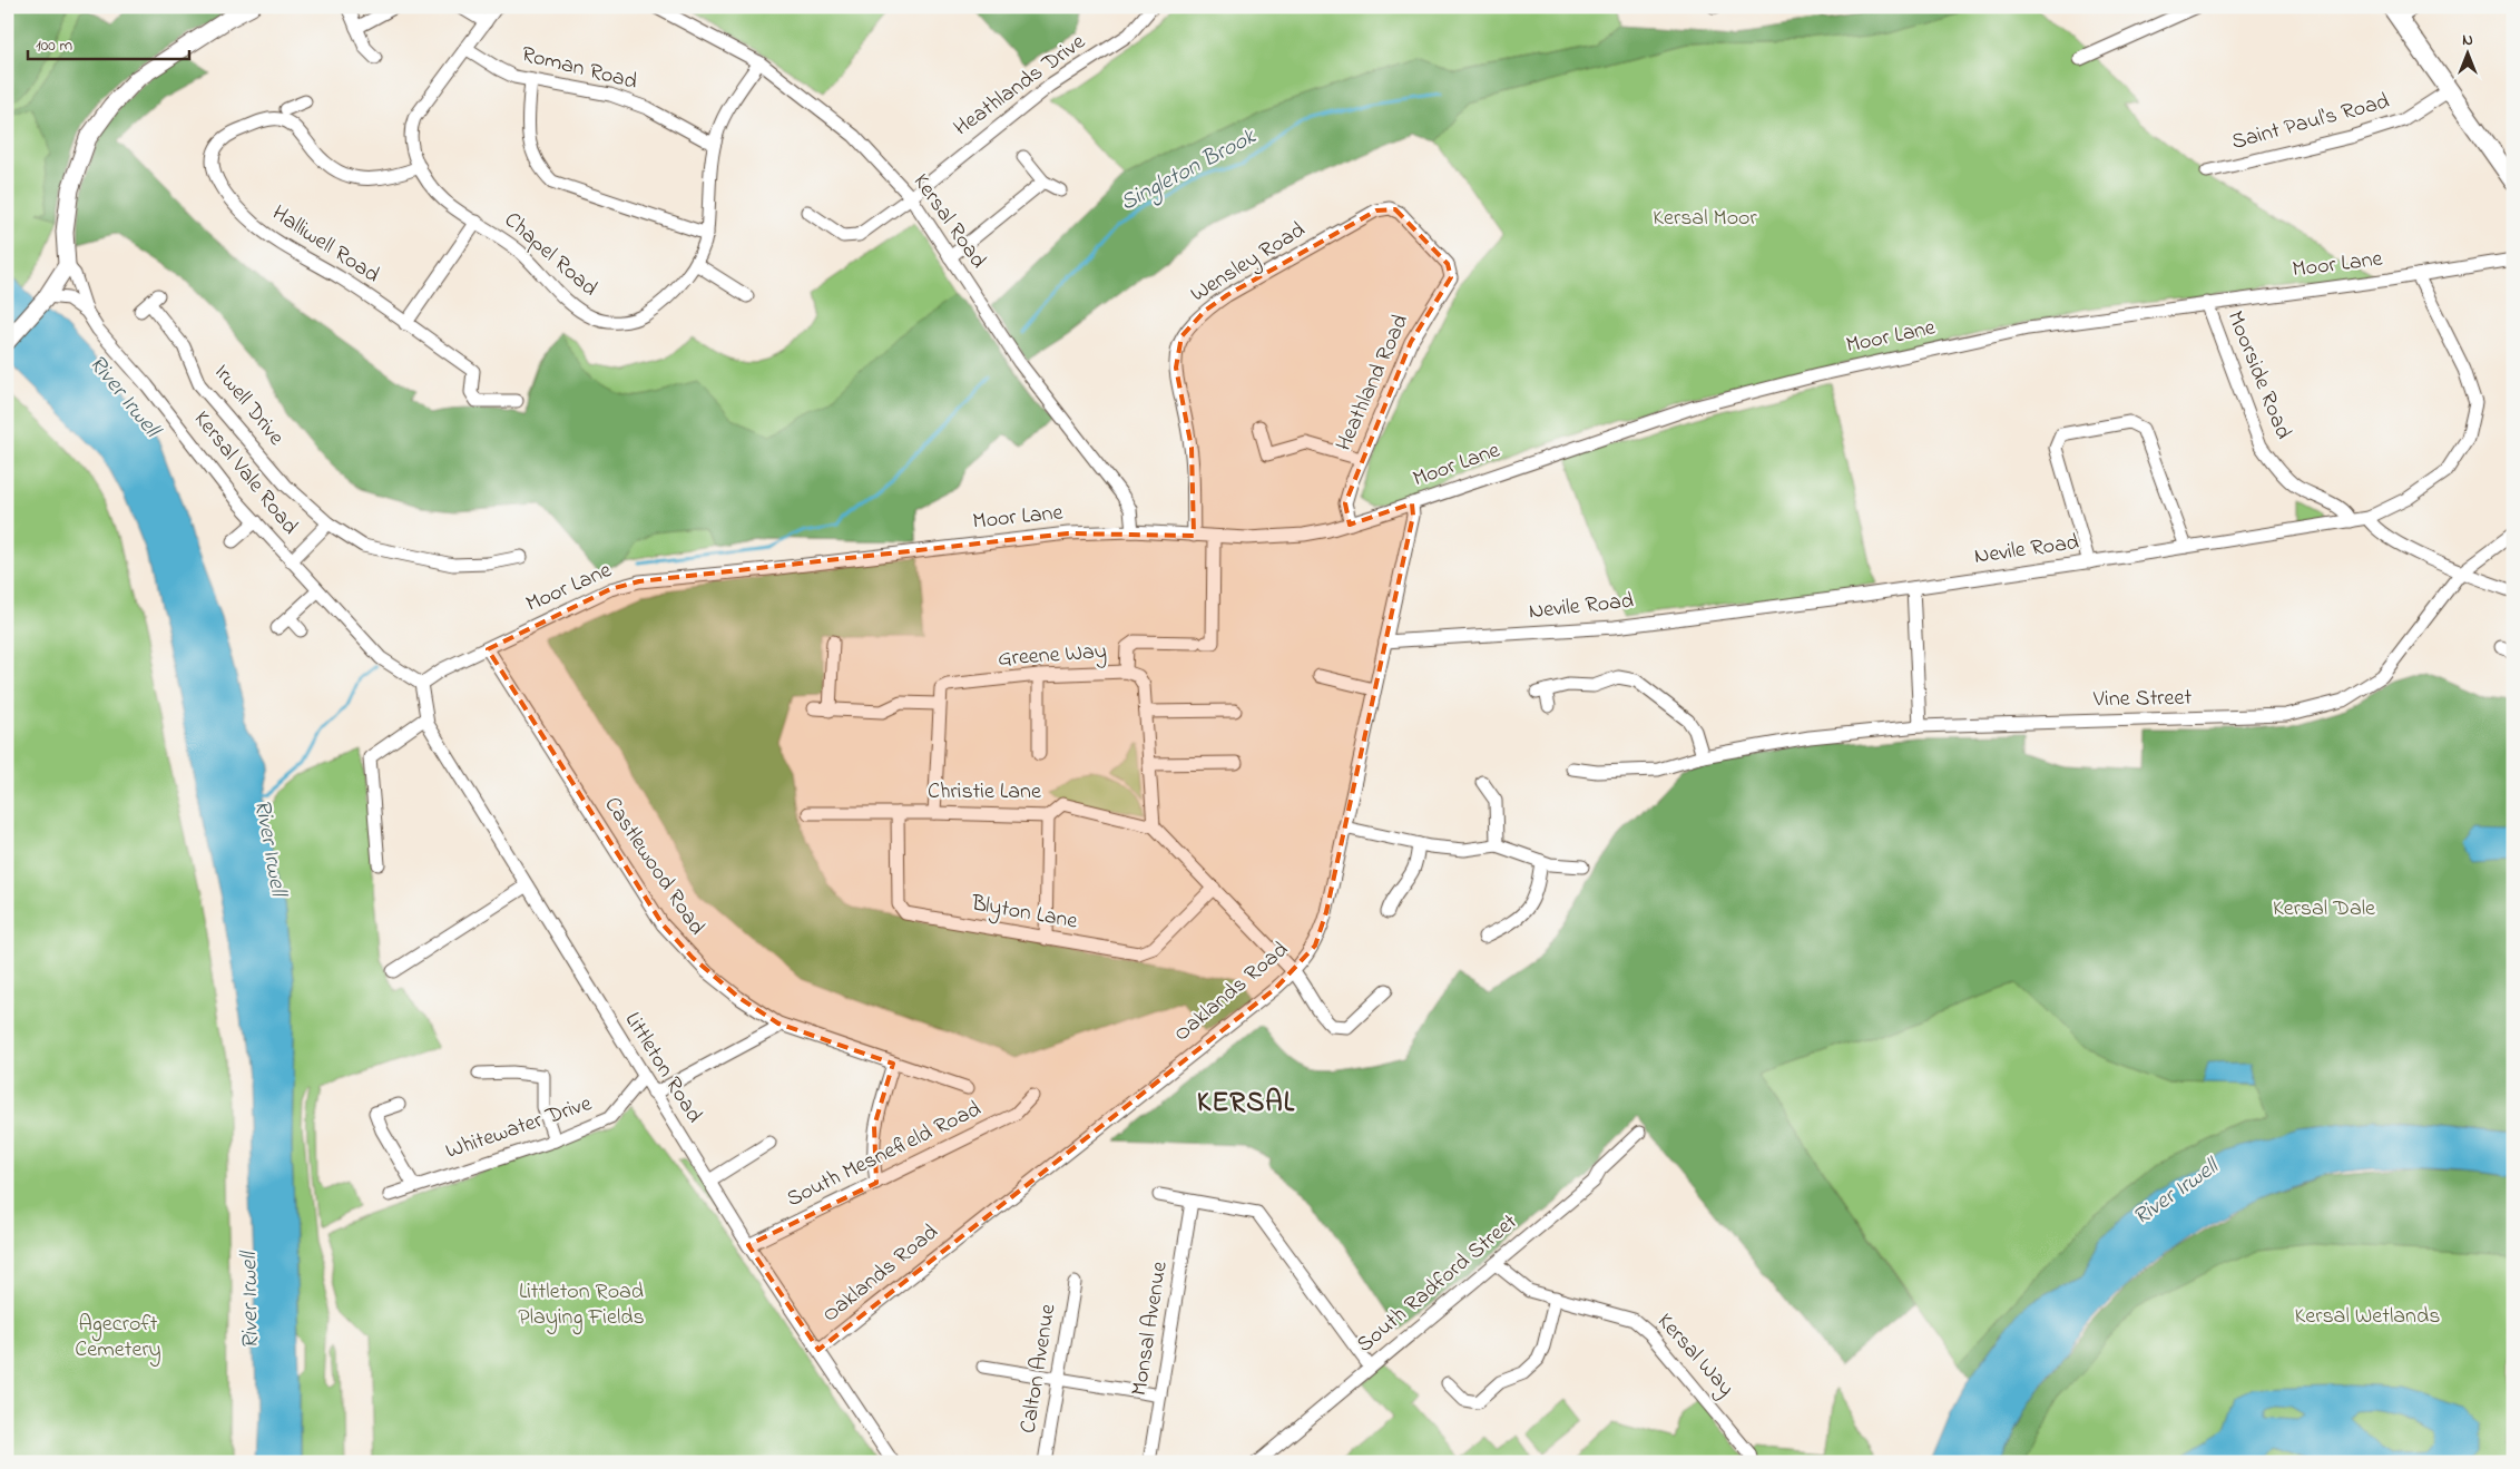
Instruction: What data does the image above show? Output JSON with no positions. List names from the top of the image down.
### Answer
{
  "streets": {
    "street": [
      "Roman Road",
      "Heathlands Drive",
      "Saint Paul's Road",
      "Kersal Road",
      "Halliwell Road",
      "Chapel Road",
      "Wensley Road",
      "Moor Lane",
      "Moorside Road",
      "Heathland Road",
      "Irwell Drive",
      "Kersal Vale Road",
      "Nevile Road",
      "Greene Way",
      "Vine Street",
      "Christie Lane",
      "Castlewood Road",
      "Blyton Lane",
      "Oaklands Road",
      "Littleton Road",
      "Whitewater Drive",
      "South Mesnefield Road",
      "South Radford Street",
      "Monsal Avenue",
      "Kersal Way",
      "Calton Avenue"
    ]
  },
  "crossings": [
    ["Roman Road", "Chapel Road"],
    ["Heathlands Drive", "Kersal Road"],
    ["Kersal Road", "Chapel Road"],
    ["Kersal Road", "Moor Lane"],
    ["Halliwell Road", "Chapel Road"],
    ["Wensley Road", "Moor Lane"],
    ["Wensley Road", "Heathland Road"],
    ["Moor Lane", "Moorside Road"],
    ["Moor Lane", "Heathland Road"],
    ["Moor Lane", "Kersal Vale Road"],
    ["Moor Lane", "Nevile Road"],
    ["Moor Lane", "Castlewood Road"],
    ["Moor Lane", "Oaklands Road"],
    ["Moor Lane", "Littleton Road"],
    ["Moorside Road", "Nevile Road"],
    ["Kersal Vale Road", "Littleton Road"],
    ["Nevile Road", "Oaklands Road"],
    ["Greene Way", "Christie Lane"],
    ["Christie Lane", "Blyton Lane"],
    ["Oaklands Road", "Littleton Road"],
    ["Littleton Road", "Whitewater Drive"],
    ["Littleton Road", "South Mesnefield Road"],
    ["South Radford Street", "Kersal Way"]
  ],
  "districts": ["KERSAL"],
  "water": ["Singleton Brook", "River Irwell"],
  "parks": [
    "Kersal Moor",
    "Kersal Dale",
    "Littleton Road Playing Fields",
    "Kersal Wetlands",
    "Agecroft Cemetery"
  ],
  "scale_bar": "100 m",
  "north": "top"
}
